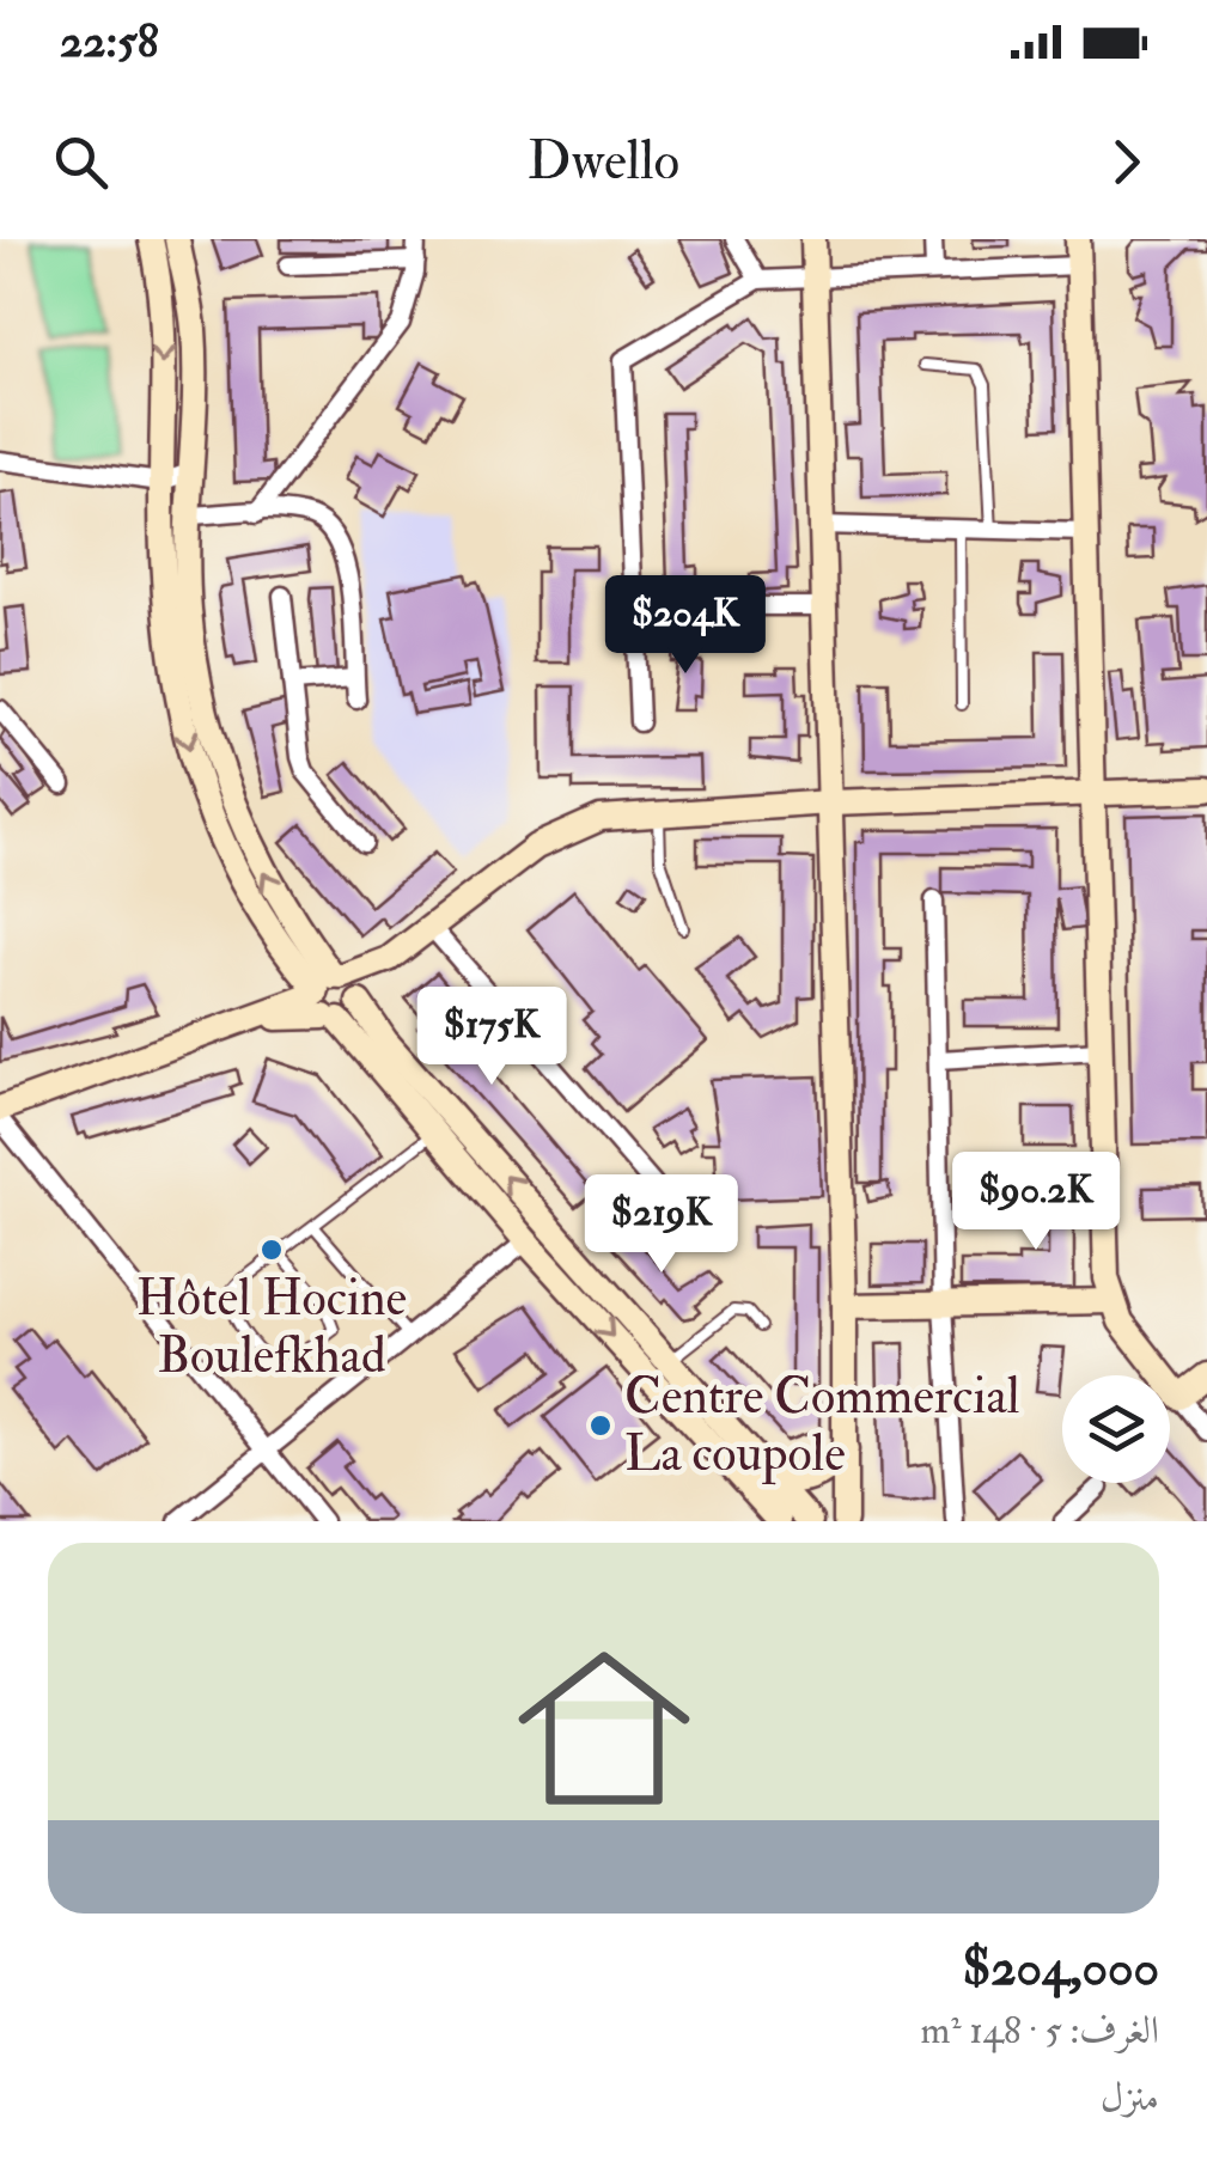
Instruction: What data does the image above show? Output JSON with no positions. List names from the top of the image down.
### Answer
{
  "places": ["Hôtel Hocine Boulefkhad", "Centre Commercial La coupole"],
  "page": {
    "status": "22:58",
    "header": "Dwello",
    "price": [
      "$204K",
      "$175K",
      "$90.2K",
      "$219K"
    ],
    "list": [
      {
        "name": "$204,000",
        "note": "الغرف: 5 · 148 m² · منزل"
      }
    ]
  }
}
